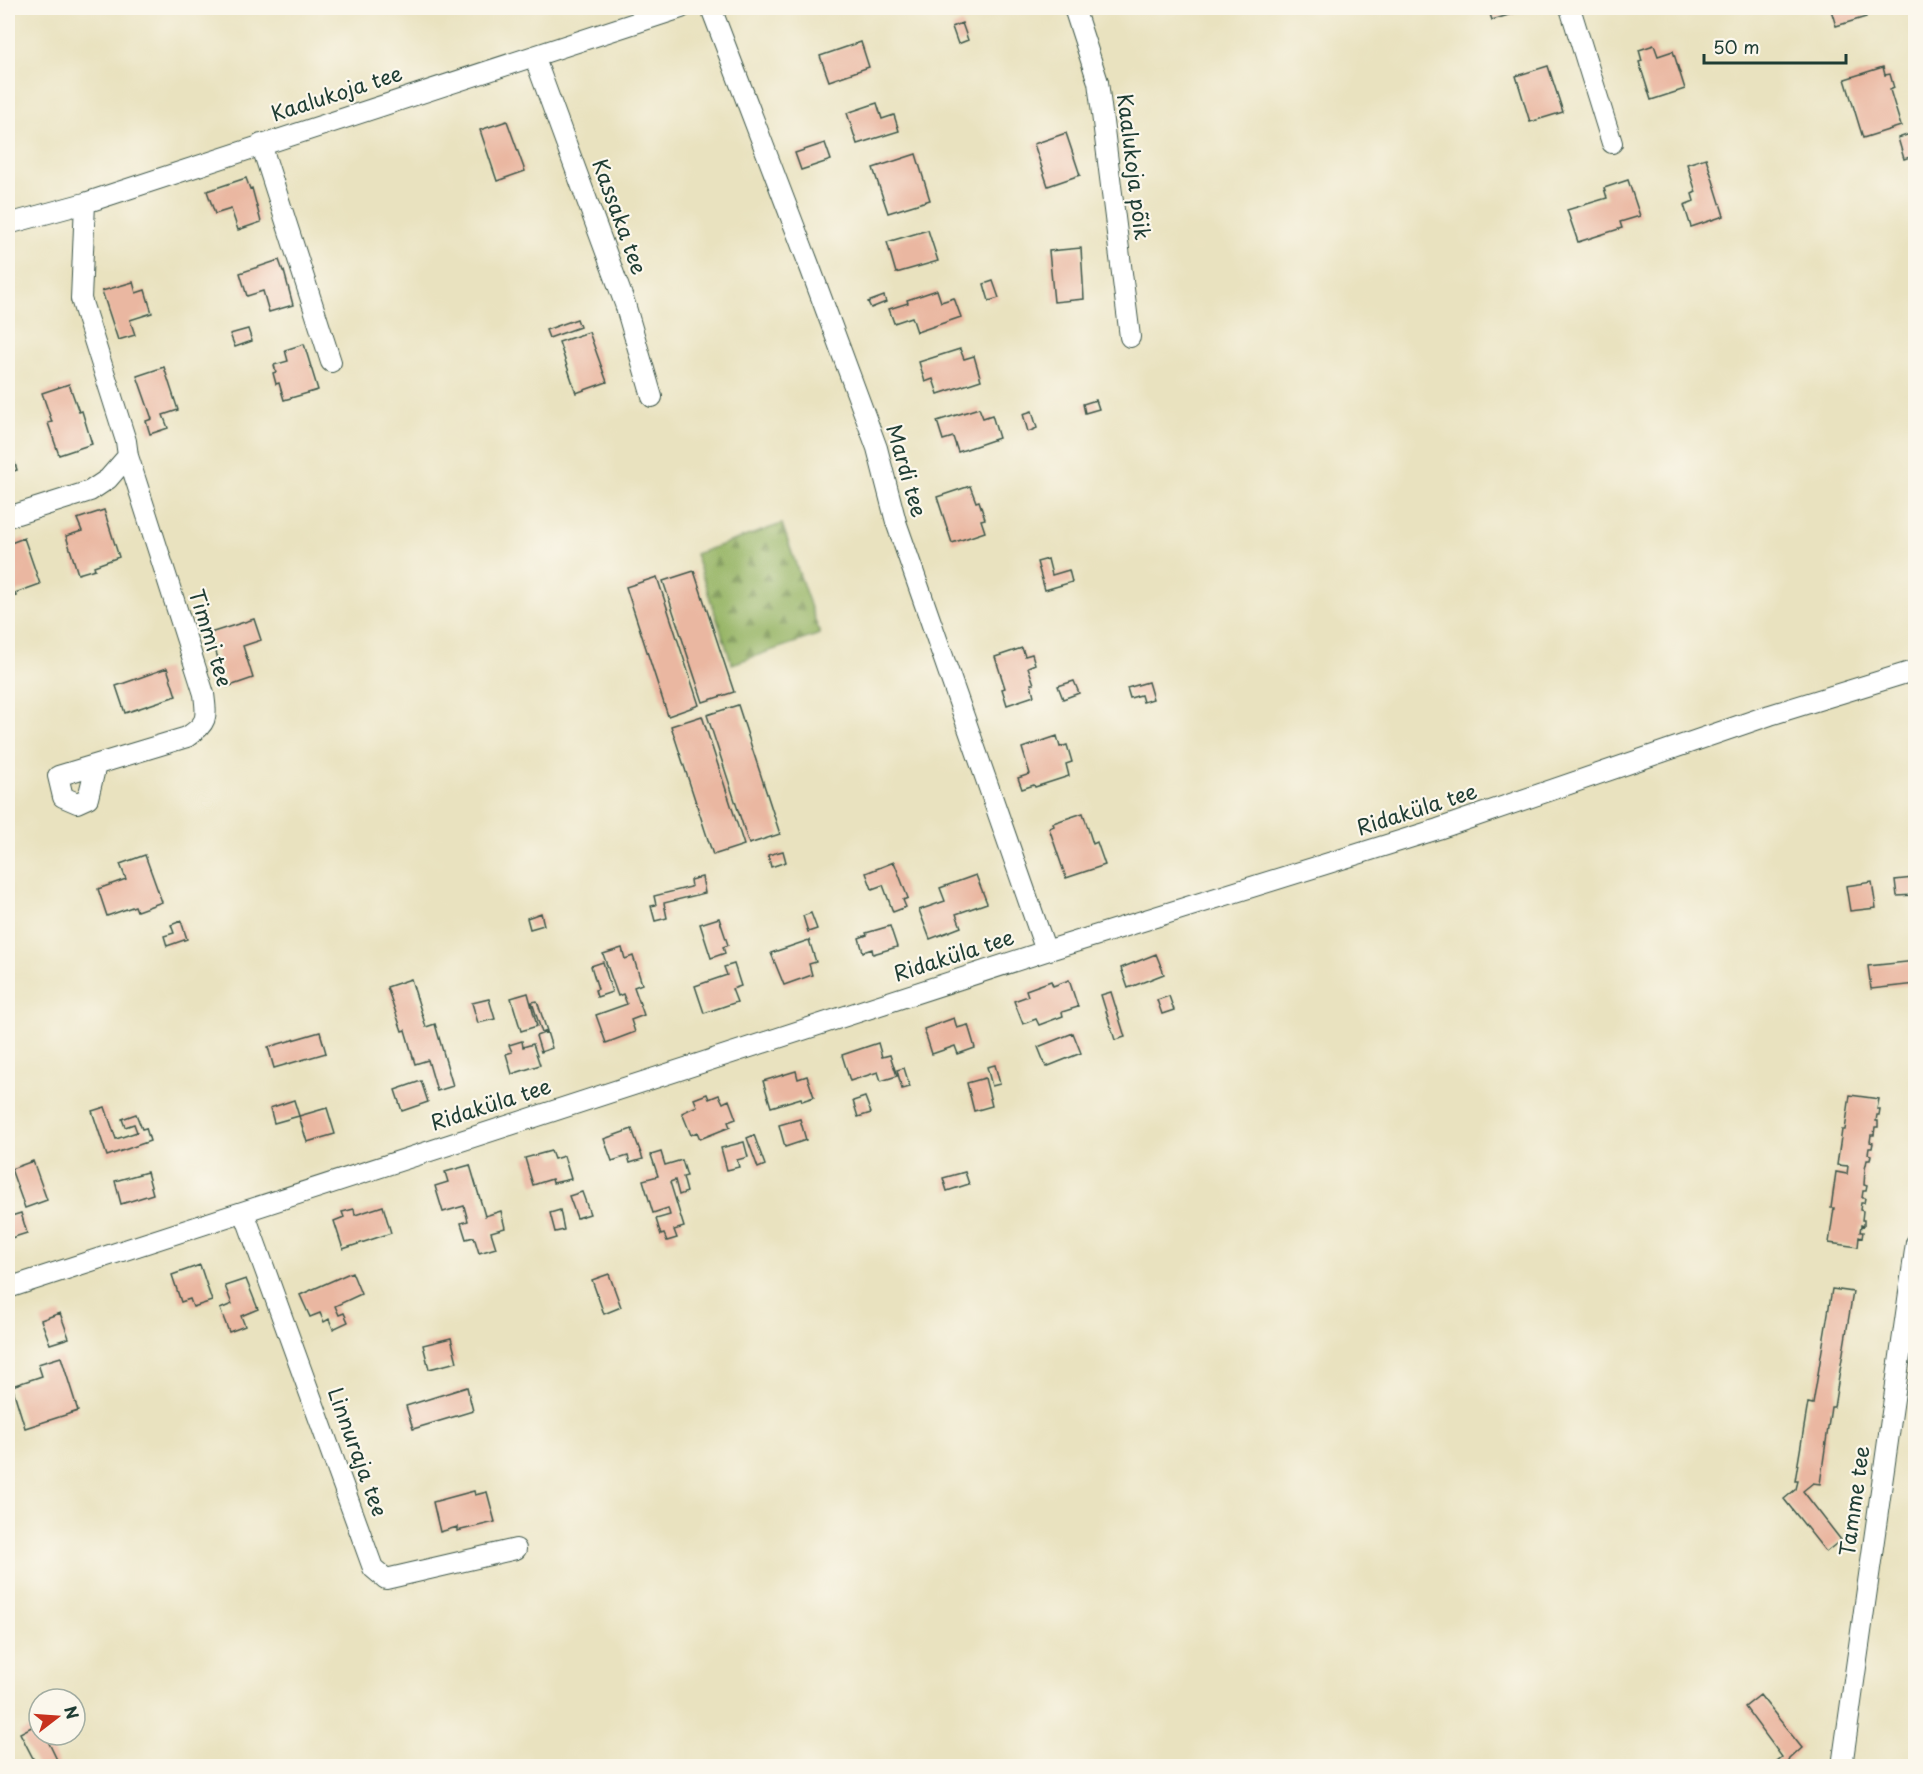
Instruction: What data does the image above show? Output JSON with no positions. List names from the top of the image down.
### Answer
{
  "streets": {
    "street": [
      "Kaalukoja tee",
      "Kaalukoja põik",
      "Kassaka tee",
      "Mardi tee",
      "Timmi tee",
      "Ridaküla tee",
      "Linnuraja tee",
      "Tamme tee"
    ]
  },
  "crossings": [
    ["Kaalukoja tee", "Kassaka tee"],
    ["Kaalukoja tee", "Timmi tee"],
    ["Mardi tee", "Ridaküla tee"],
    ["Ridaküla tee", "Linnuraja tee"]
  ],
  "scale_bar": "50 m",
  "north": "right"
}
